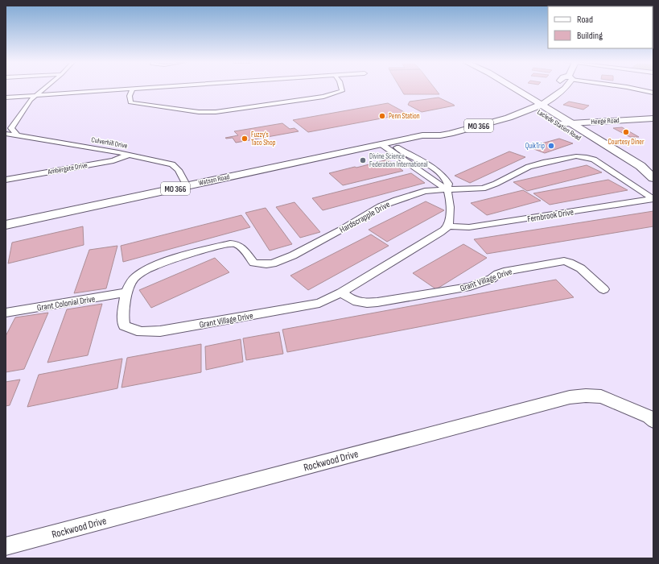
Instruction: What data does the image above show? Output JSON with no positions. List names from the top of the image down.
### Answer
{
  "streets": {
    "main road": ["Laclede Station Road", "MO 366", "Watson Road"],
    "street": [
      "Heege Road",
      "Culverhill Drive",
      "Ambergate Drive",
      "Fernbrook Drive",
      "Hardscrapple Drive",
      "Grant Village Drive",
      "Grant Colonial Drive",
      "Rockwood Drive"
    ]
  },
  "crossings": [
    ["Heege Road", "Laclede Station Road"],
    ["Laclede Station Road", "Watson Road"],
    ["Culverhill Drive", "Ambergate Drive"],
    ["Culverhill Drive", "Watson Road"],
    ["Fernbrook Drive", "Hardscrapple Drive"],
    ["Fernbrook Drive", "Grant Village Drive"],
    ["Hardscrapple Drive", "Grant Village Drive"],
    ["Hardscrapple Drive", "Grant Colonial Drive"]
  ],
  "places": [
    "Penn Station",
    "Courtesy Diner",
    "Fuzzy's Taco Shop",
    "QuikTrip",
    "Divine Science Federation International"
  ],
  "legend": ["Road", "Building"]
}
